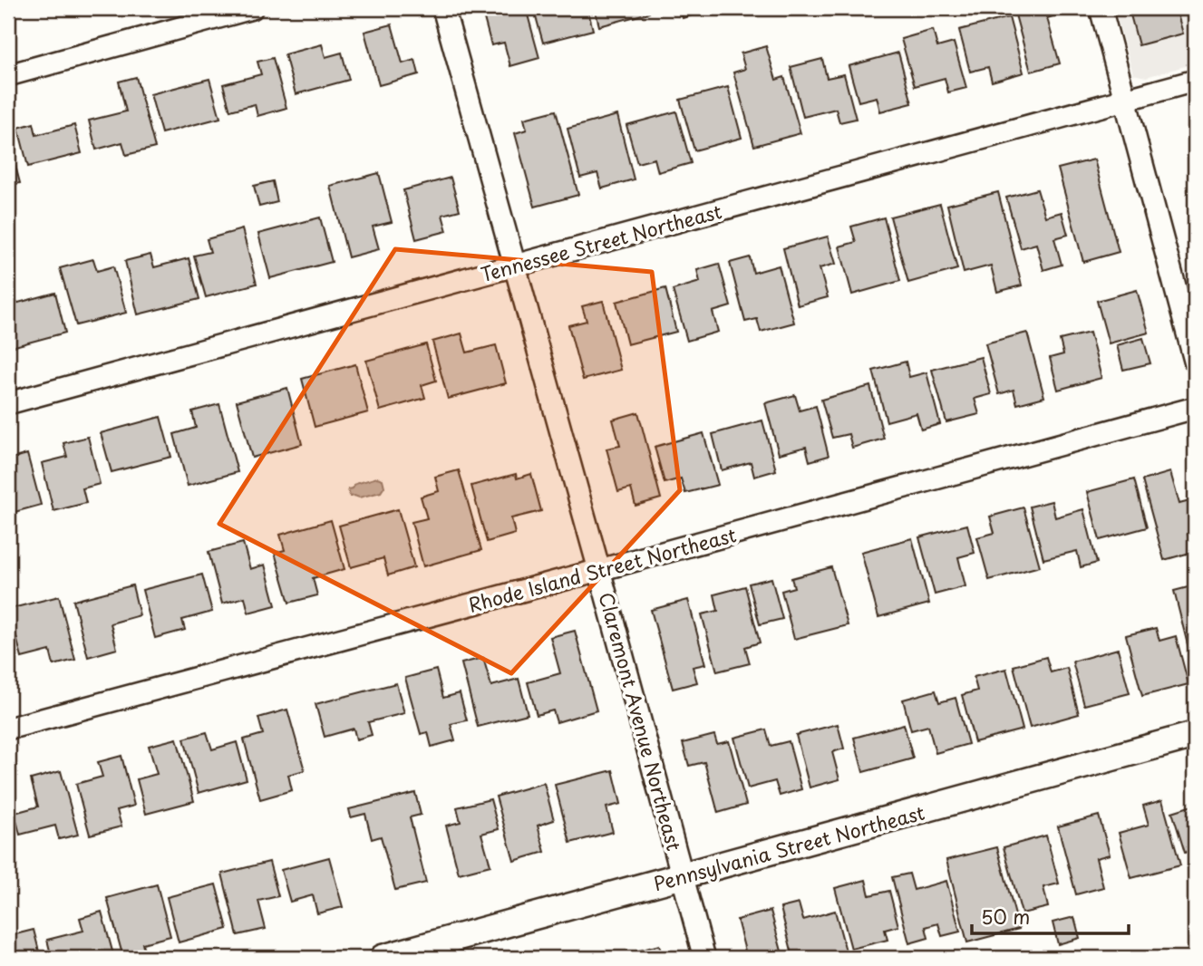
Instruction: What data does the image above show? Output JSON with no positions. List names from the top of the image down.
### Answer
{
  "streets": {
    "street": [
      "Tennessee Street Northeast",
      "Rhode Island Street Northeast",
      "Claremont Avenue Northeast",
      "Pennsylvania Street Northeast"
    ]
  },
  "crossings": [
    ["Tennessee Street Northeast", "Claremont Avenue Northeast"],
    ["Rhode Island Street Northeast", "Claremont Avenue Northeast"],
    ["Claremont Avenue Northeast", "Pennsylvania Street Northeast"]
  ],
  "scale_bar": "50 m"
}
